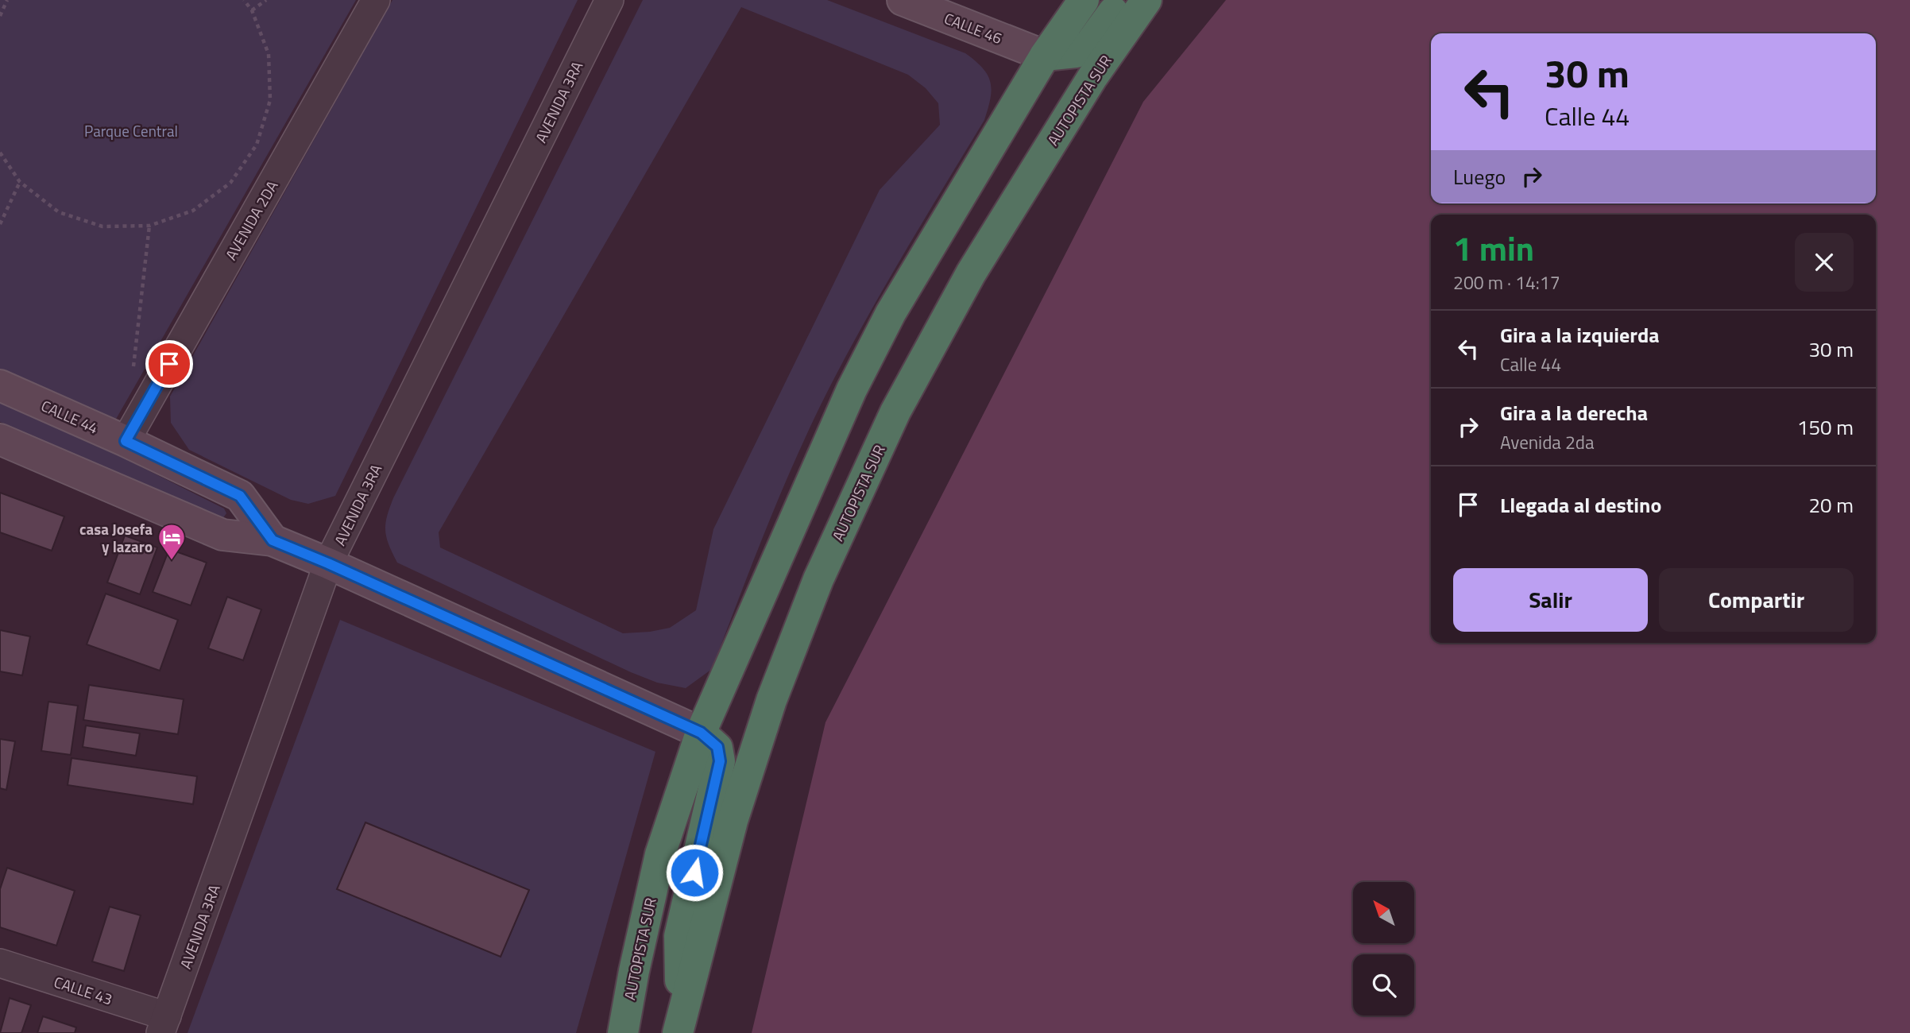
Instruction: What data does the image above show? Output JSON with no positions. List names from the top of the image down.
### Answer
{
  "streets": {
    "highway": ["AUTOPISTA SUR"],
    "street": [
      "CALLE 46",
      "AVENIDA 3RA",
      "AVENIDA 2DA",
      "CALLE 44",
      "CALLE 43"
    ]
  },
  "crossings": [
    ["CALLE 46", "AUTOPISTA SUR"],
    ["AVENIDA 3RA", "CALLE 43"],
    ["AVENIDA 2DA", "CALLE 44"]
  ],
  "parks": ["Parque Central"],
  "places": {
    "hotel": ["casa Josefa y lazaro"]
  },
  "north": "top left",
  "page": {
    "turn": ["30 m", "Calle 44"],
    "then": "Luego",
    "heading": ["1 min", "200 m · 14:17"],
    "list": [
      {
        "name": "Gira a la izquierda",
        "note": "Calle 44",
        "value": "30 m"
      },
      {
        "name": "Gira a la derecha",
        "note": "Avenida 2da",
        "value": "150 m"
      },
      {
        "name": "Llegada al destino",
        "value": "20 m"
      }
    ],
    "buttons": ["Salir", "Compartir"]
  }
}
